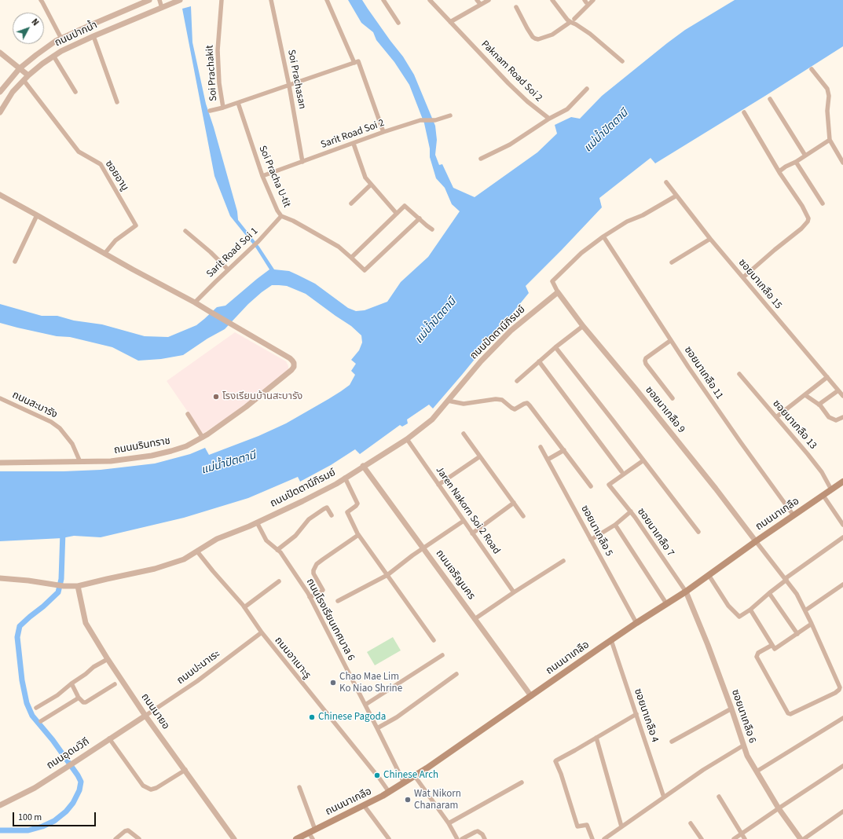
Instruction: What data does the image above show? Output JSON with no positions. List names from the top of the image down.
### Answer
{
  "streets": {
    "main road": ["ถนนนาเกลือ"],
    "street": [
      "ถนนปากน้ำ",
      "Paknam Road Soi 2",
      "Soi Prachakit",
      "Soi Prachasan",
      "Sarit Road Soi 2",
      "ซอยอาบู",
      "Soi Pracha U-tit",
      "Sarit Road Soi 1",
      "ซอยนาเกลือ 15",
      "ถนนปัตตานีภิรมย์",
      "ซอยนาเกลือ 11",
      "ถนนสะบารัง",
      "ซอยนาเกลือ 9",
      "ซอยนาเกลือ 13",
      "ถนนนรินทราช",
      "Jaren Nakorn Soi 2 Road",
      "ซอยนาเกลือ 5",
      "ซอยนาเกลือ 7",
      "ถนนเจริญนคร",
      "ถนนโรงเรียนเทศบาล 6",
      "ถนนอาเนาะรู",
      "ถนนปะนาเระ",
      "ถนนมายอ",
      "ซอยนาเกลือ 4",
      "ซอยนาเกลือ 6",
      "ถนนอุดมวิถี"
    ]
  },
  "crossings": [
    ["ถนนปากน้ำ", "ซอยอาบู"],
    ["Soi Prachasan", "Sarit Road Soi 2"],
    ["Sarit Road Soi 2", "Soi Pracha U-tit"],
    ["Soi Pracha U-tit", "Sarit Road Soi 1"],
    ["Sarit Road Soi 1", "ถนนนรินทราช"],
    ["ถนนปัตตานีภิรมย์", "ซอยนาเกลือ 9"],
    ["ถนนปัตตานีภิรมย์", "Jaren Nakorn Soi 2 Road"],
    ["ถนนปัตตานีภิรมย์", "ถนนเจริญนคร"],
    ["ถนนปัตตานีภิรมย์", "ถนนโรงเรียนเทศบาล 6"],
    ["ถนนปัตตานีภิรมย์", "ถนนอาเนาะรู"],
    ["ถนนปัตตานีภิรมย์", "ถนนมายอ"],
    ["ซอยนาเกลือ 11", "ถนนนาเกลือ"],
    ["ถนนสะบารัง", "ถนนนรินทราช"],
    ["ซอยนาเกลือ 9", "ถนนนาเกลือ"],
    ["ซอยนาเกลือ 13", "ถนนนาเกลือ"],
    ["ถนนนาเกลือ", "ซอยนาเกลือ 5"],
    ["ถนนนาเกลือ", "ซอยนาเกลือ 7"],
    ["ถนนนาเกลือ", "ถนนเจริญนคร"],
    ["ถนนนาเกลือ", "ถนนโรงเรียนเทศบาล 6"],
    ["ถนนนาเกลือ", "ถนนอาเนาะรู"],
    ["ถนนนาเกลือ", "ซอยนาเกลือ 4"],
    ["ถนนนาเกลือ", "ซอยนาเกลือ 6"],
    ["ซอยนาเกลือ 7", "ซอยนาเกลือ 6"],
    ["ถนนอาเนาะรู", "ถนนปะนาเระ"],
    ["ถนนปะนาเระ", "ถนนมายอ"],
    ["ถนนปะนาเระ", "ถนนอุดมวิถี"],
    ["ถนนมายอ", "ถนนอุดมวิถี"]
  ],
  "water": ["แม่น้ำปัตตานี"],
  "places": [
    "โรงเรียนบ้านสะบารัง",
    "Chao Mae Lim Ko Niao Shrine",
    "Chinese Pagoda",
    "Chinese Arch",
    "Wat Nikorn Chanaram"
  ],
  "scale_bar": "100 m",
  "north": "top right"
}
